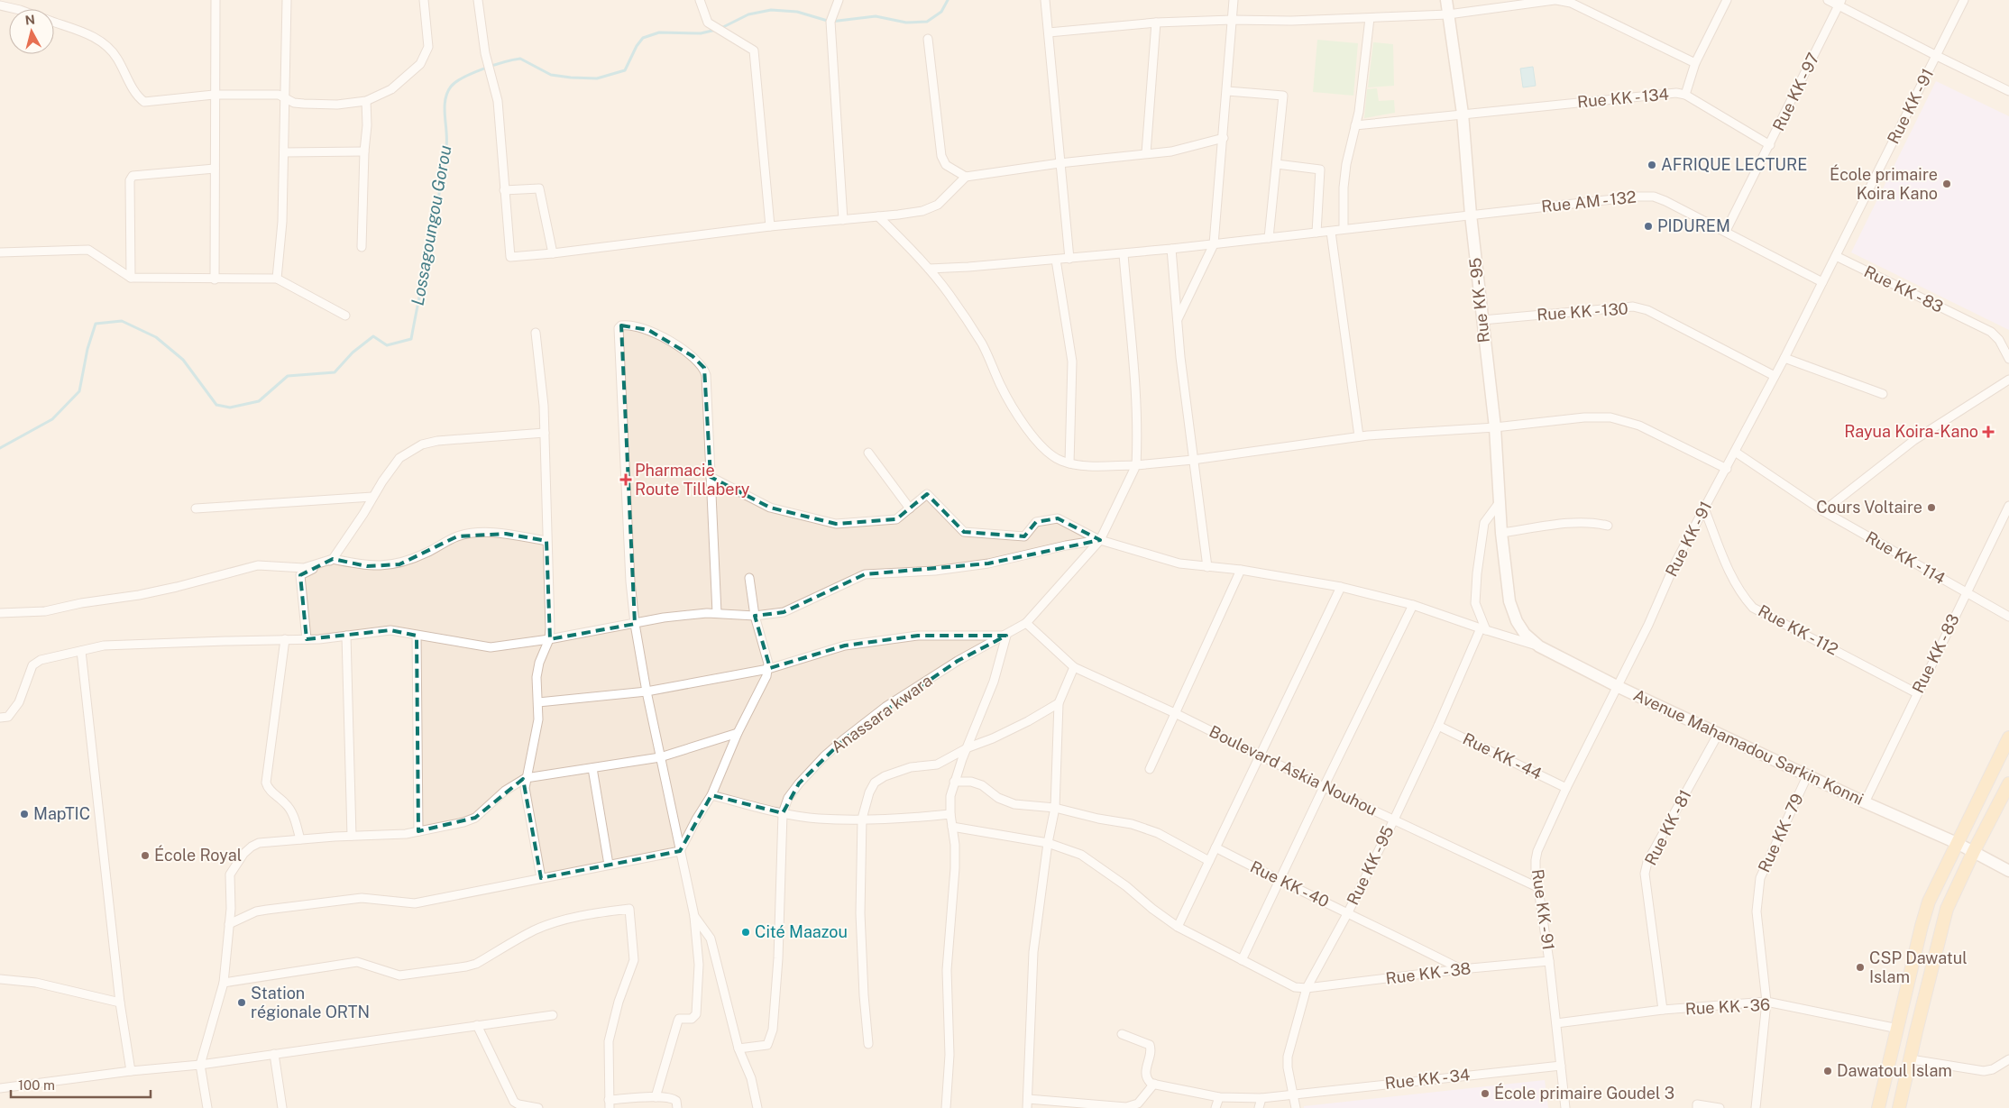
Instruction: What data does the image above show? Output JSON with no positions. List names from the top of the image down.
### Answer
{
  "streets": {
    "street": [
      "Rue KK - 97",
      "Rue KK - 134",
      "Rue KK - 91",
      "Rue AM - 132",
      "Rue KK - 83",
      "Rue KK - 95",
      "Rue KK - 130",
      "Rue KK - 114",
      "Rue KK - 112",
      "Anassara kwara",
      "Avenue Mahamadou Sarkin Konni",
      "Rue KK - 44",
      "Boulevard Askia Nouhou",
      "Rue KK - 81",
      "Rue KK - 79",
      "Rue KK - 40",
      "Rue KK - 38",
      "Rue KK - 36",
      "Rue KK - 34"
    ]
  },
  "crossings": [
    ["Rue KK - 97", "Rue KK - 134"],
    ["Rue KK - 97", "Rue AM - 132"],
    ["Rue KK - 134", "Rue KK - 95"],
    ["Rue KK - 91", "Rue AM - 132"],
    ["Rue KK - 91", "Rue KK - 83"],
    ["Rue KK - 91", "Rue KK - 130"],
    ["Rue KK - 91", "Rue KK - 114"],
    ["Rue KK - 91", "Rue KK - 112"],
    ["Rue KK - 91", "Avenue Mahamadou Sarkin Konni"],
    ["Rue KK - 91", "Rue KK - 44"],
    ["Rue KK - 91", "Boulevard Askia Nouhou"],
    ["Rue KK - 91", "Rue KK - 38"],
    ["Rue KK - 91", "Rue KK - 36"],
    ["Rue KK - 91", "Rue KK - 34"],
    ["Rue AM - 132", "Rue KK - 95"],
    ["Rue KK - 83", "Rue KK - 114"],
    ["Rue KK - 83", "Rue KK - 112"],
    ["Rue KK - 83", "Avenue Mahamadou Sarkin Konni"],
    ["Rue KK - 95", "Rue KK - 130"],
    ["Rue KK - 95", "Avenue Mahamadou Sarkin Konni"],
    ["Rue KK - 95", "Rue KK - 44"],
    ["Rue KK - 95", "Boulevard Askia Nouhou"],
    ["Rue KK - 95", "Rue KK - 40"],
    ["Rue KK - 95", "Rue KK - 38"],
    ["Rue KK - 95", "Rue KK - 34"],
    ["Anassara kwara", "Boulevard Askia Nouhou"],
    ["Avenue Mahamadou Sarkin Konni", "Rue KK - 81"],
    ["Avenue Mahamadou Sarkin Konni", "Rue KK - 79"],
    ["Rue KK - 81", "Rue KK - 36"],
    ["Rue KK - 79", "Rue KK - 36"],
    ["Rue KK - 40", "Rue KK - 38"]
  ],
  "water": ["Lossagoungou Gorou"],
  "places": {
    "other": [
      "AFRIQUE LECTURE",
      "École primaire Koira Kano",
      "PIDUREM",
      "Cours Voltaire",
      "MapTIC",
      "École Royal",
      "Cité Maazou",
      "CSP Dawatul Islam",
      "Station régionale ORTN",
      "Dawatoul Islam",
      "École primaire Goudel 3"
    ],
    "health": ["Rayua Koira-Kano", "Pharmacie Route Tillabery"]
  },
  "scale_bar": "100 m",
  "north": "top"
}
